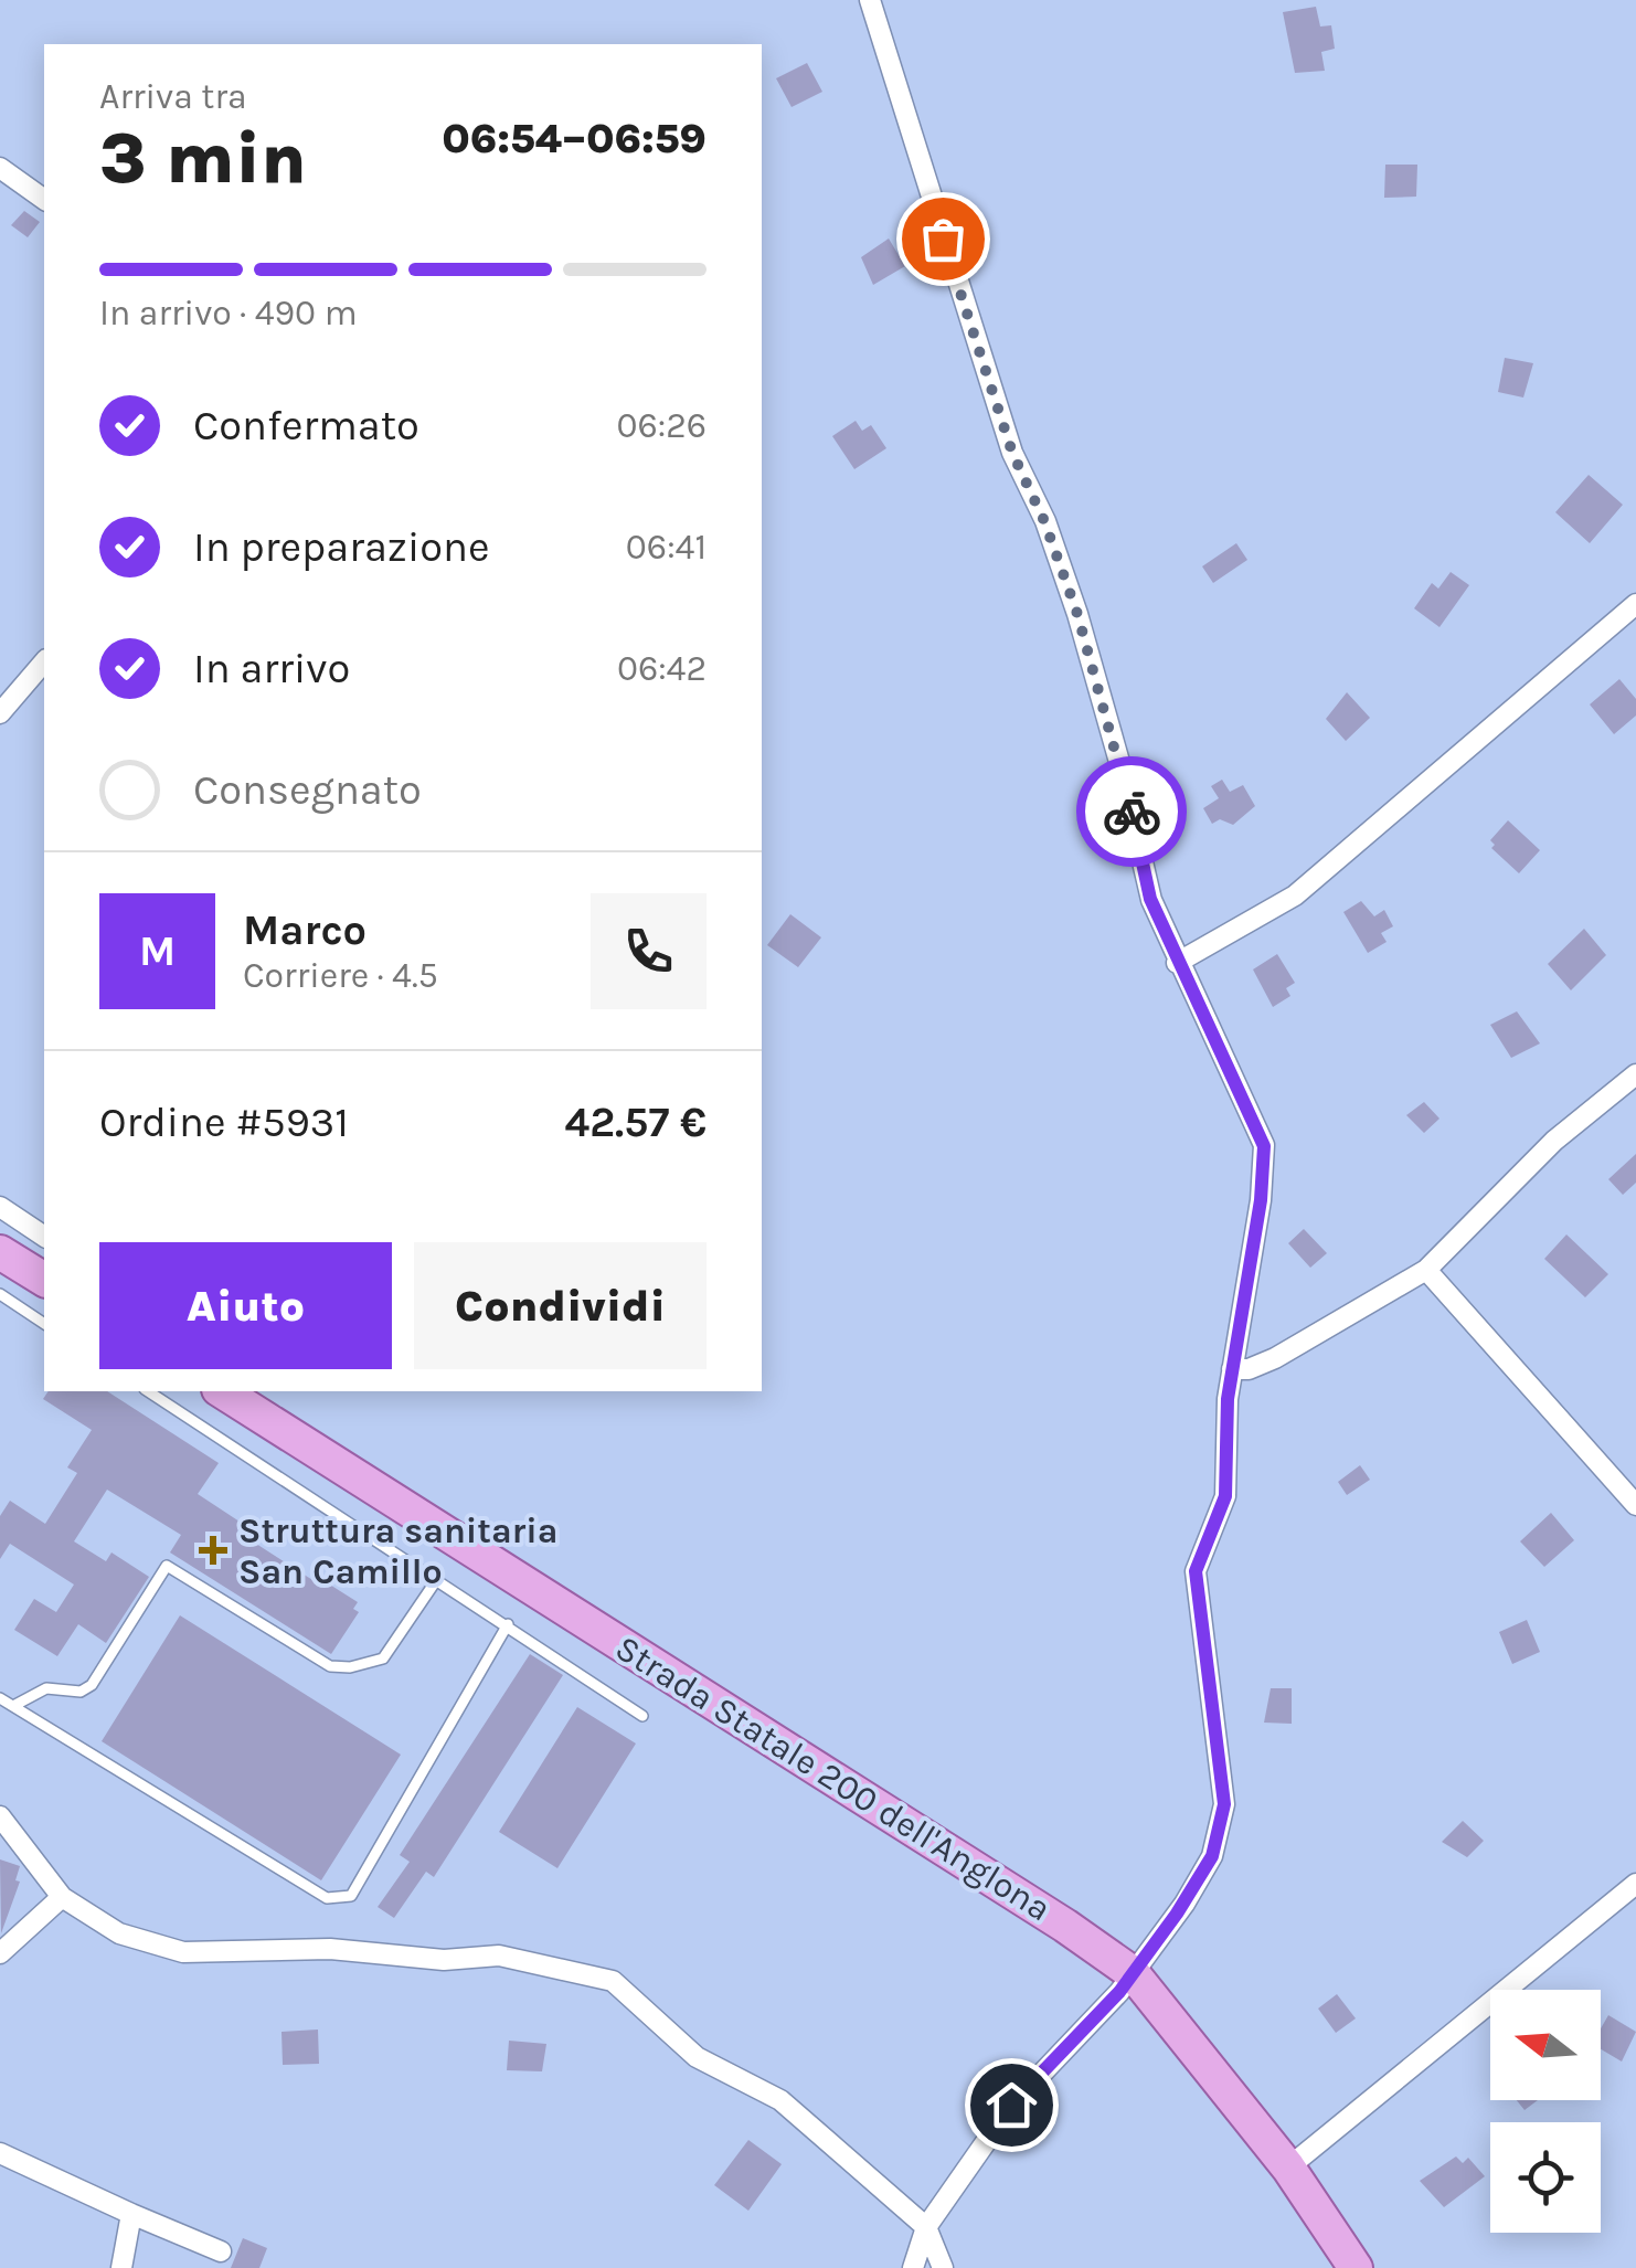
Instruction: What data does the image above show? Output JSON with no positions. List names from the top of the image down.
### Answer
{
  "streets": {
    "main road": ["Strada Statale 200 dell'Anglona"]
  },
  "places": {
    "health": ["Struttura sanitaria San Camillo"]
  },
  "north": "left",
  "page": {
    "heading": ["3 min", "Arriva tra", "06:54–06:59"],
    "panel": [
      "Marco",
      "Corriere · 4.5",
      "Ordine #5931",
      "42.57 €"
    ],
    "bar": "In arrivo · 490 m",
    "list": [
      ["Confermato", "06:26"],
      ["In preparazione", "06:41"],
      ["In arrivo", "06:42"],
      "Consegnato"
    ],
    "round": "M",
    "buttons": ["Aiuto", "Condividi"]
  }
}
